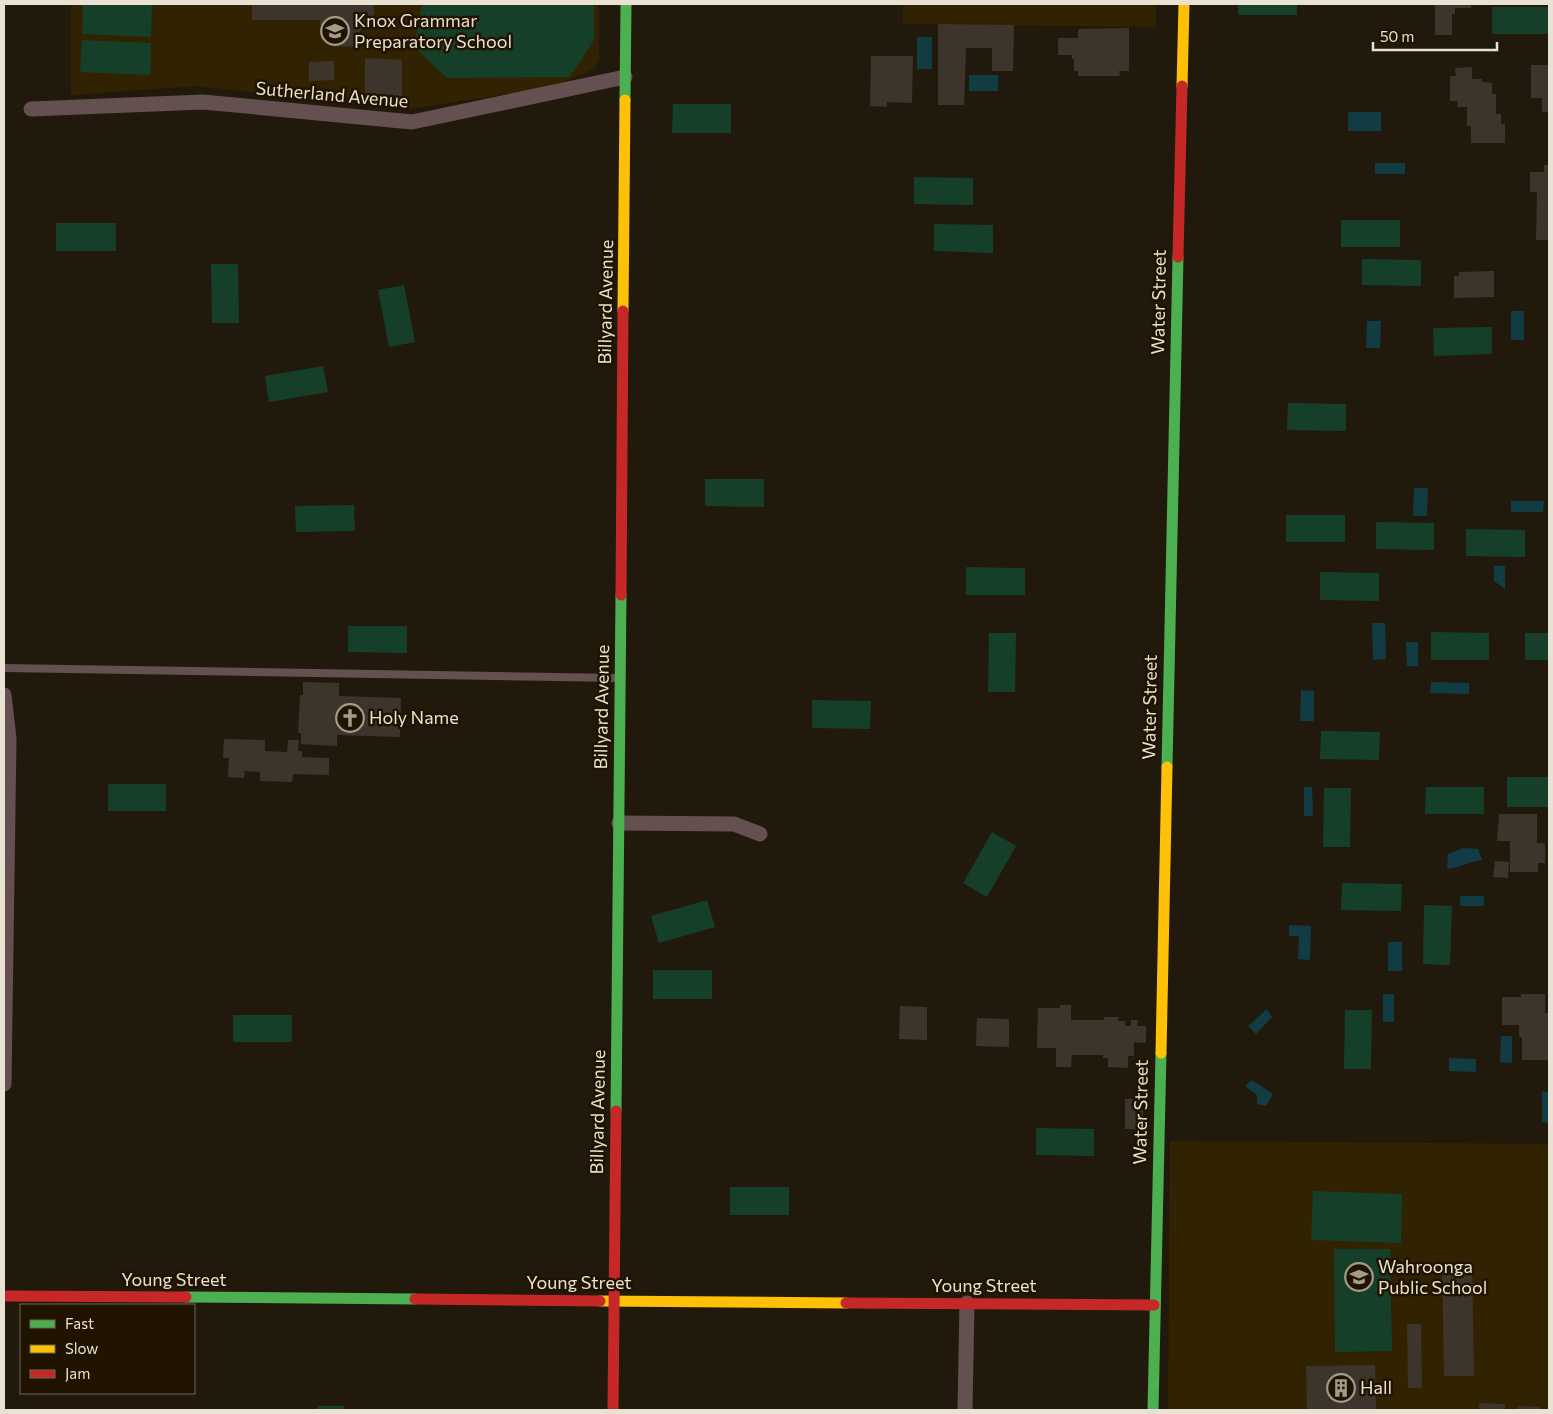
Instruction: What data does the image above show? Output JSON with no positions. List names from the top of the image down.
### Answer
{
  "streets": {
    "street": [
      "Sutherland Avenue",
      "Billyard Avenue",
      "Water Street",
      "Young Street"
    ]
  },
  "crossings": [
    ["Sutherland Avenue", "Billyard Avenue"],
    ["Billyard Avenue", "Young Street"],
    ["Water Street", "Young Street"]
  ],
  "places": {
    "school or university": ["Knox Grammar Preparatory School", "Wahroonga Public School"],
    "church": ["Holy Name"],
    "building": ["Hall"]
  },
  "legend": ["Fast", "Slow", "Jam"],
  "scale_bar": "50 m"
}
